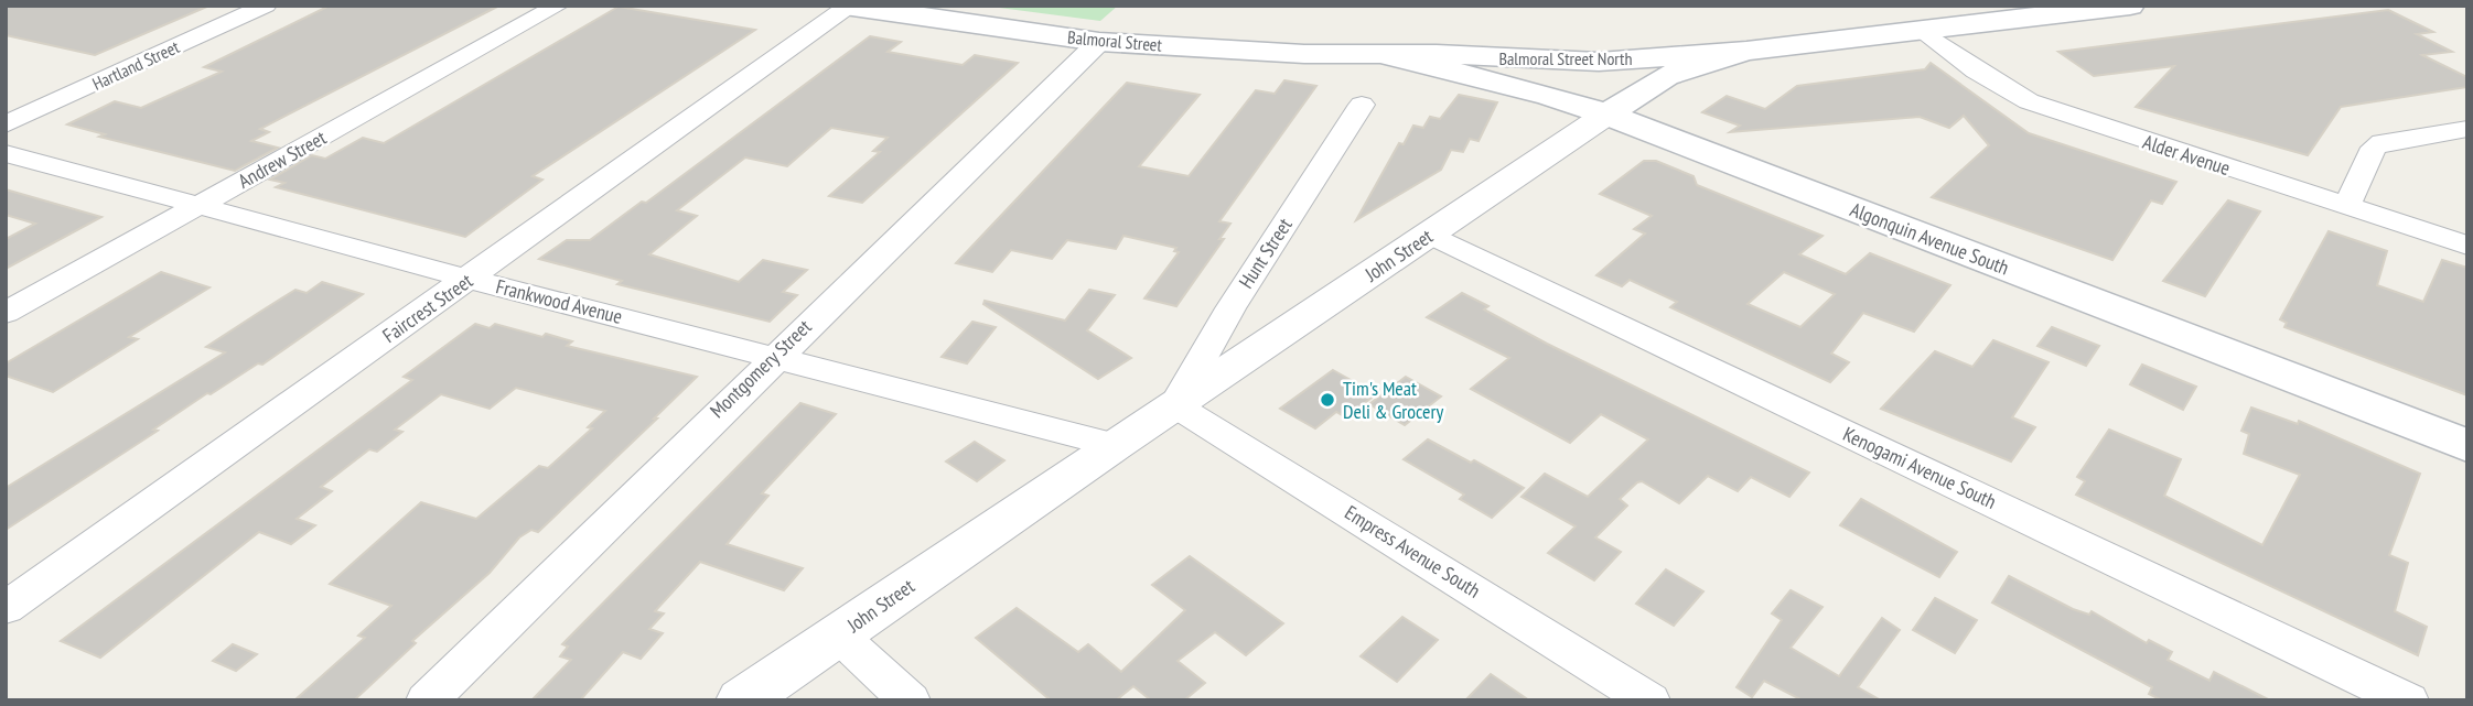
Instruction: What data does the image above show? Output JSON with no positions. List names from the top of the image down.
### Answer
{
  "streets": {
    "main road": [
      "Balmoral Street",
      "Balmoral Street North",
      "Algonquin Avenue South",
      "John Street"
    ],
    "street": [
      "Hartland Street",
      "Alder Avenue",
      "Andrew Street",
      "Hunt Street",
      "Frankwood Avenue",
      "Faircrest Street",
      "Montgomery Street",
      "Kenogami Avenue South",
      "Empress Avenue South"
    ]
  },
  "crossings": [
    ["Balmoral Street", "Balmoral Street North"],
    ["Balmoral Street", "Algonquin Avenue South"],
    ["Balmoral Street", "Faircrest Street"],
    ["Balmoral Street", "Montgomery Street"],
    ["Balmoral Street North", "Algonquin Avenue South"],
    ["Balmoral Street North", "John Street"],
    ["Alder Avenue", "John Street"],
    ["Andrew Street", "Frankwood Avenue"],
    ["Algonquin Avenue South", "John Street"],
    ["Hunt Street", "John Street"],
    ["Hunt Street", "Empress Avenue South"],
    ["John Street", "Frankwood Avenue"],
    ["John Street", "Kenogami Avenue South"],
    ["John Street", "Empress Avenue South"],
    ["Frankwood Avenue", "Faircrest Street"],
    ["Frankwood Avenue", "Montgomery Street"]
  ],
  "places": ["Tim's Meat Deli & Grocery"]
}
